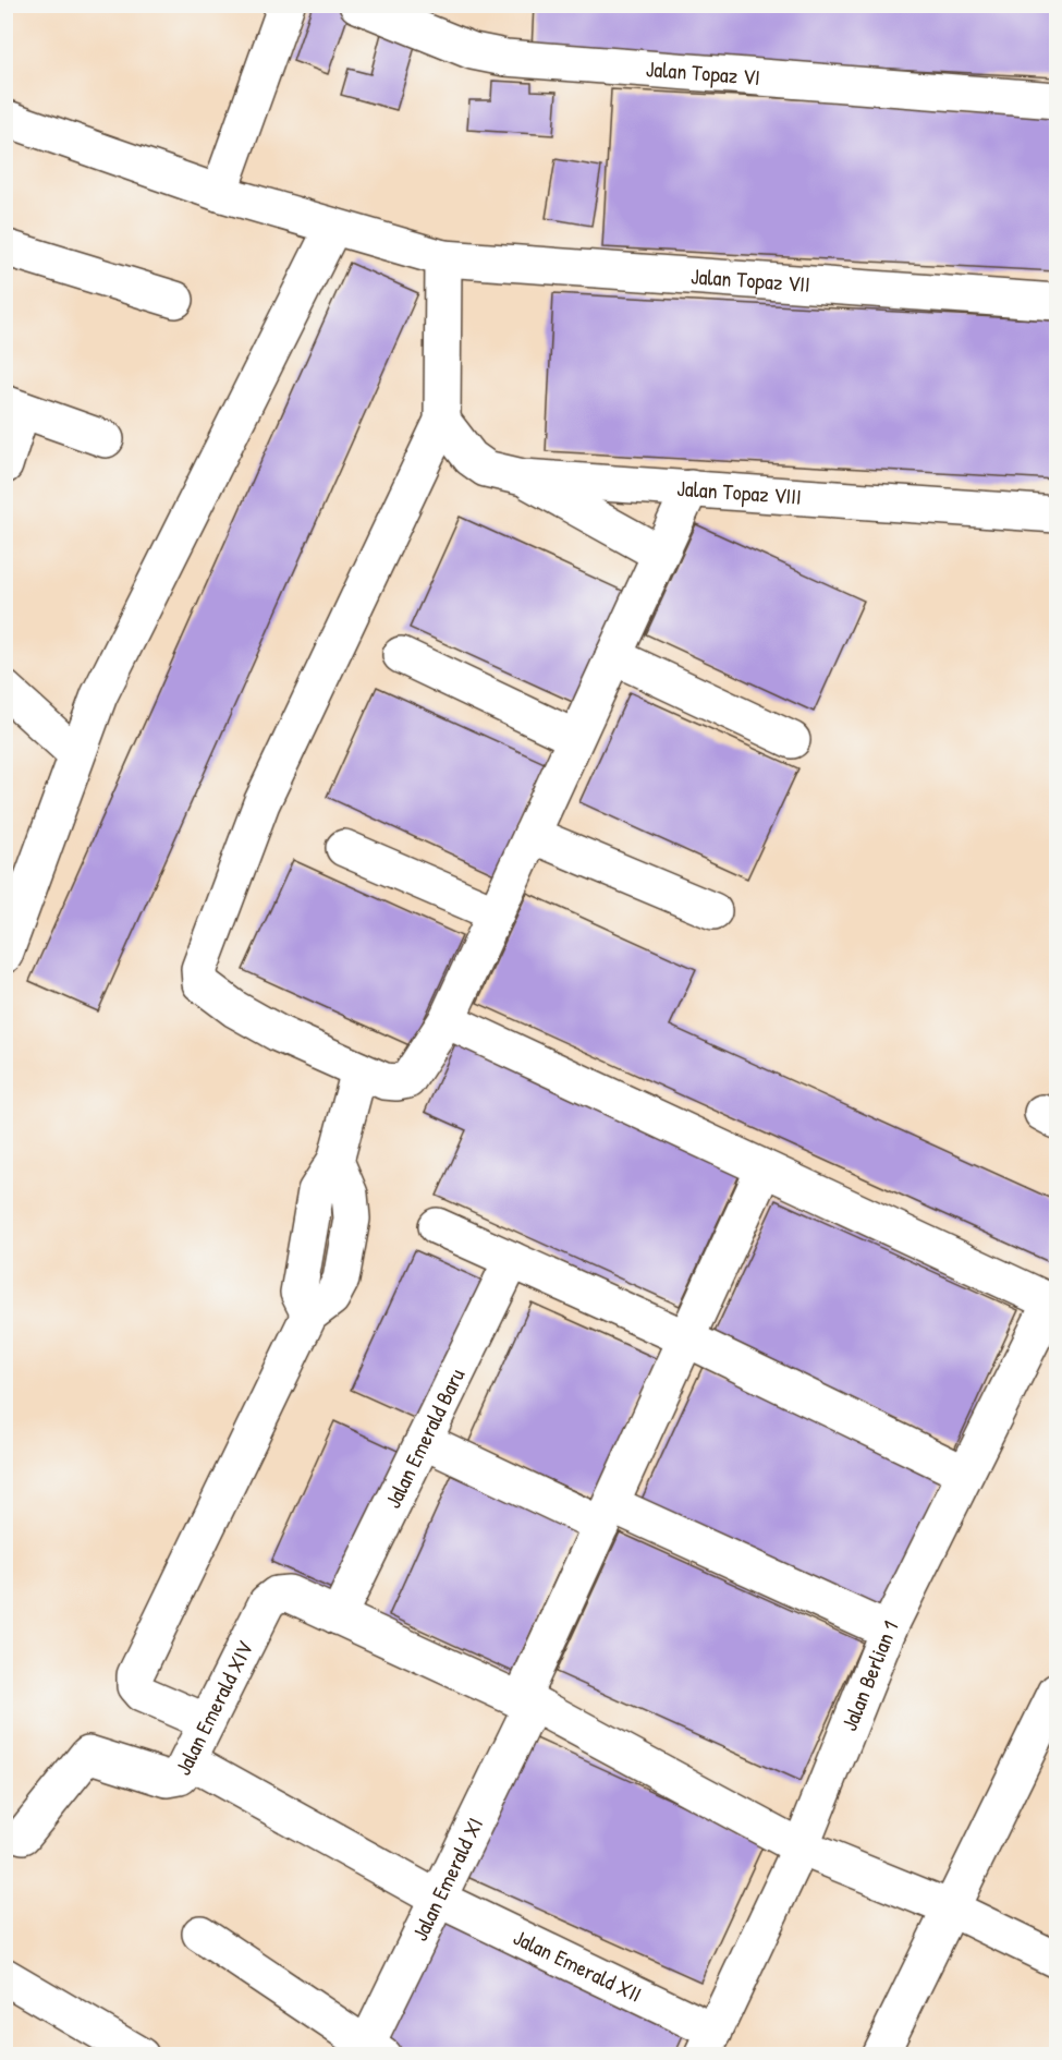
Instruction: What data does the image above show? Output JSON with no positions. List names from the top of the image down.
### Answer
{
  "streets": {
    "street": [
      "Jalan Topaz VI",
      "Jalan Topaz VII",
      "Jalan Topaz VIII",
      "Jalan Emerald Baru",
      "Jalan Berlian 1",
      "Jalan Emerald XIV",
      "Jalan Emerald XI",
      "Jalan Emerald XII"
    ]
  },
  "crossings": [
    ["Jalan Emerald Baru", "Jalan Emerald XIV"],
    ["Jalan Berlian 1", "Jalan Emerald XIV"],
    ["Jalan Berlian 1", "Jalan Emerald XII"],
    ["Jalan Emerald XIV", "Jalan Emerald XI"],
    ["Jalan Emerald XIV", "Jalan Emerald XII"],
    ["Jalan Emerald XI", "Jalan Emerald XII"]
  ]
}
